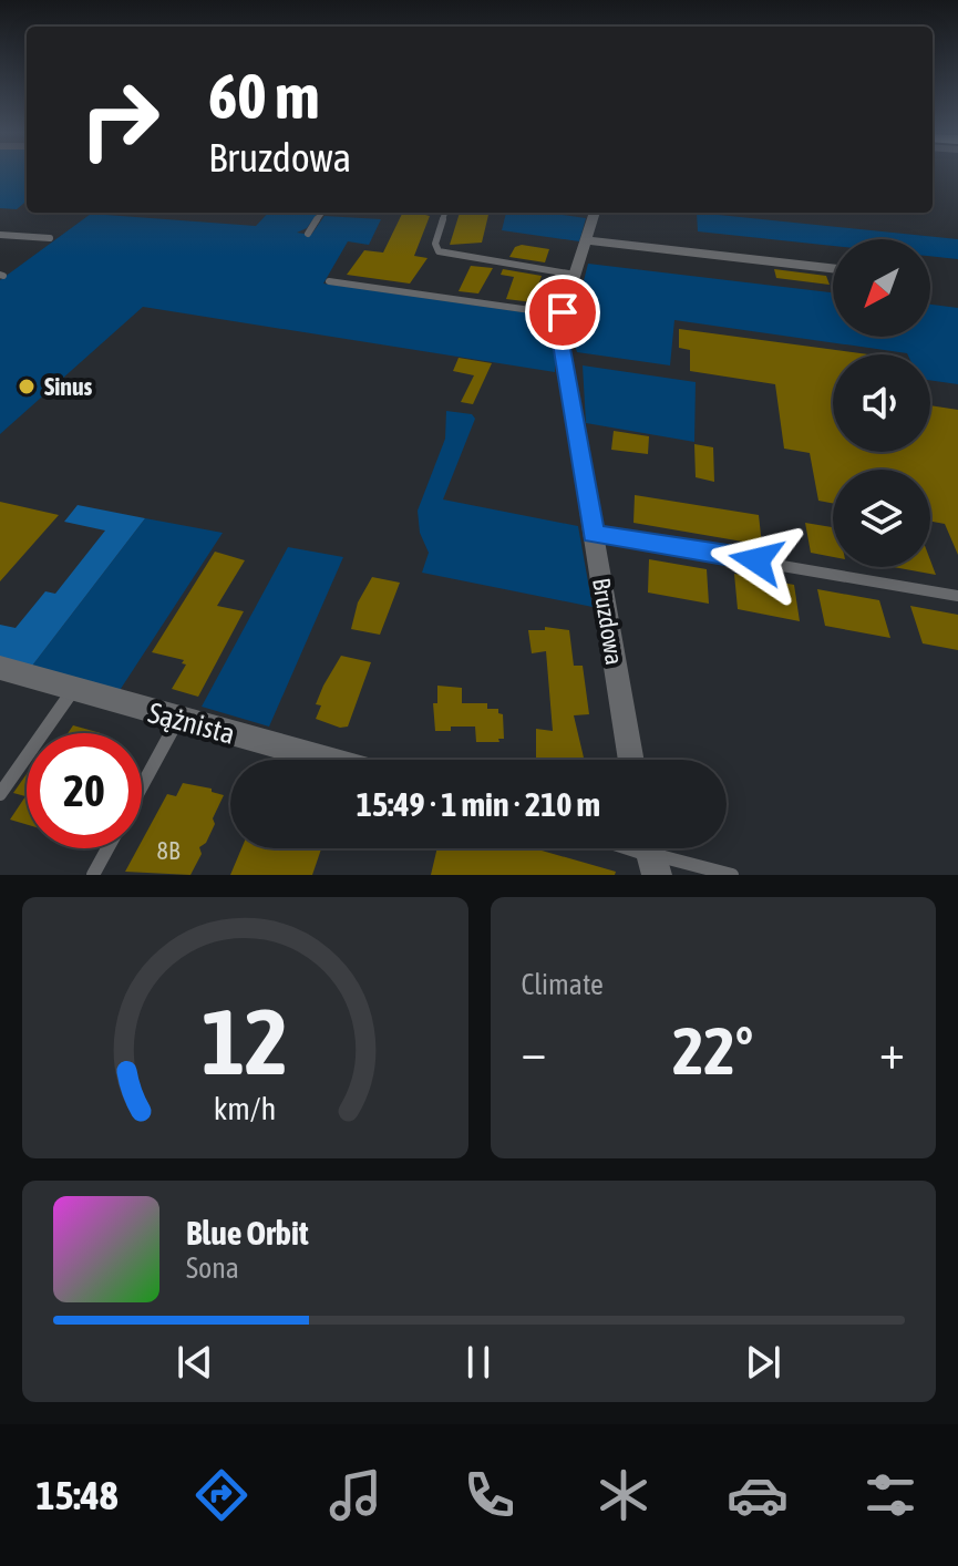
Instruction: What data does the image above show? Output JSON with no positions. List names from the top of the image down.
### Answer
{
  "streets": {
    "street": ["Bruzdowa", "Sążnista"]
  },
  "places": ["Sinus"],
  "house_numbers": ["8B"],
  "north": "bottom left",
  "page": {
    "turn": ["60 m", "Bruzdowa"],
    "limit": "20",
    "trip": "15:49 · 1 min · 210 m",
    "tile": "Climate",
    "heat": ["−", "22°", "+"],
    "song": ["Blue Orbit", "Sona"],
    "tabs": "15:48",
    "gauge": ["12", "km/h"]
  }
}
